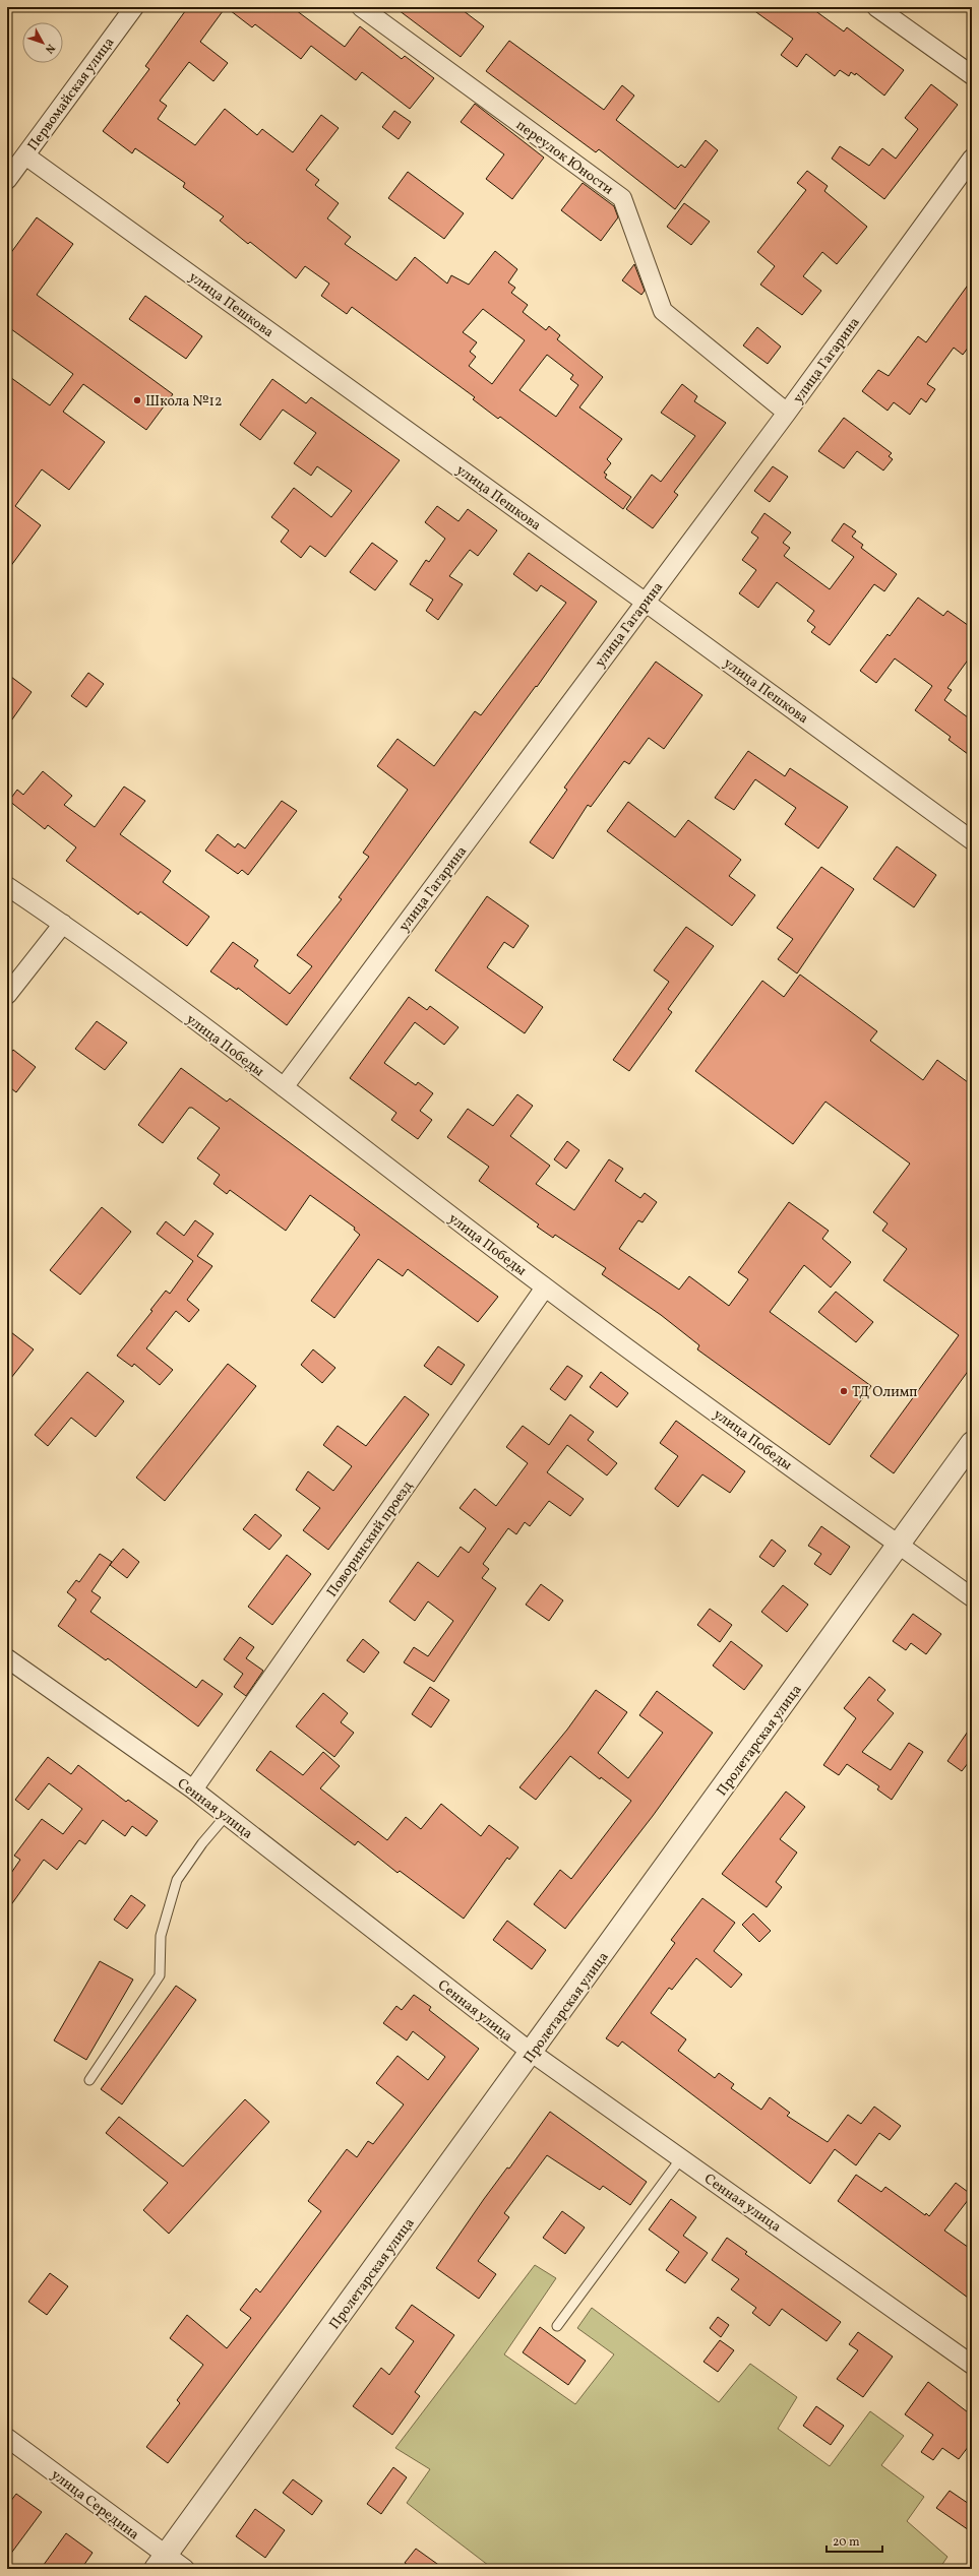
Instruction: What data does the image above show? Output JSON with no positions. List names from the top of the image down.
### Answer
{
  "streets": {
    "street": [
      "Первомайская улица",
      "переулок Юности",
      "улица Пешкова",
      "улица Гагарина",
      "улица Победы",
      "Поворинский проезд",
      "Пролетарская улица",
      "Сенная улица",
      "улица Середина"
    ]
  },
  "crossings": [
    ["Первомайская улица", "улица Пешкова"],
    ["переулок Юности", "улица Гагарина"],
    ["улица Пешкова", "улица Гагарина"],
    ["улица Гагарина", "улица Победы"],
    ["улица Победы", "Поворинский проезд"],
    ["улица Победы", "Пролетарская улица"],
    ["Поворинский проезд", "Сенная улица"],
    ["Пролетарская улица", "Сенная улица"],
    ["Пролетарская улица", "улица Середина"]
  ],
  "places": ["Школа №12", "ТД Олимп"],
  "scale_bar": "20 m",
  "north": "bottom right"
}
